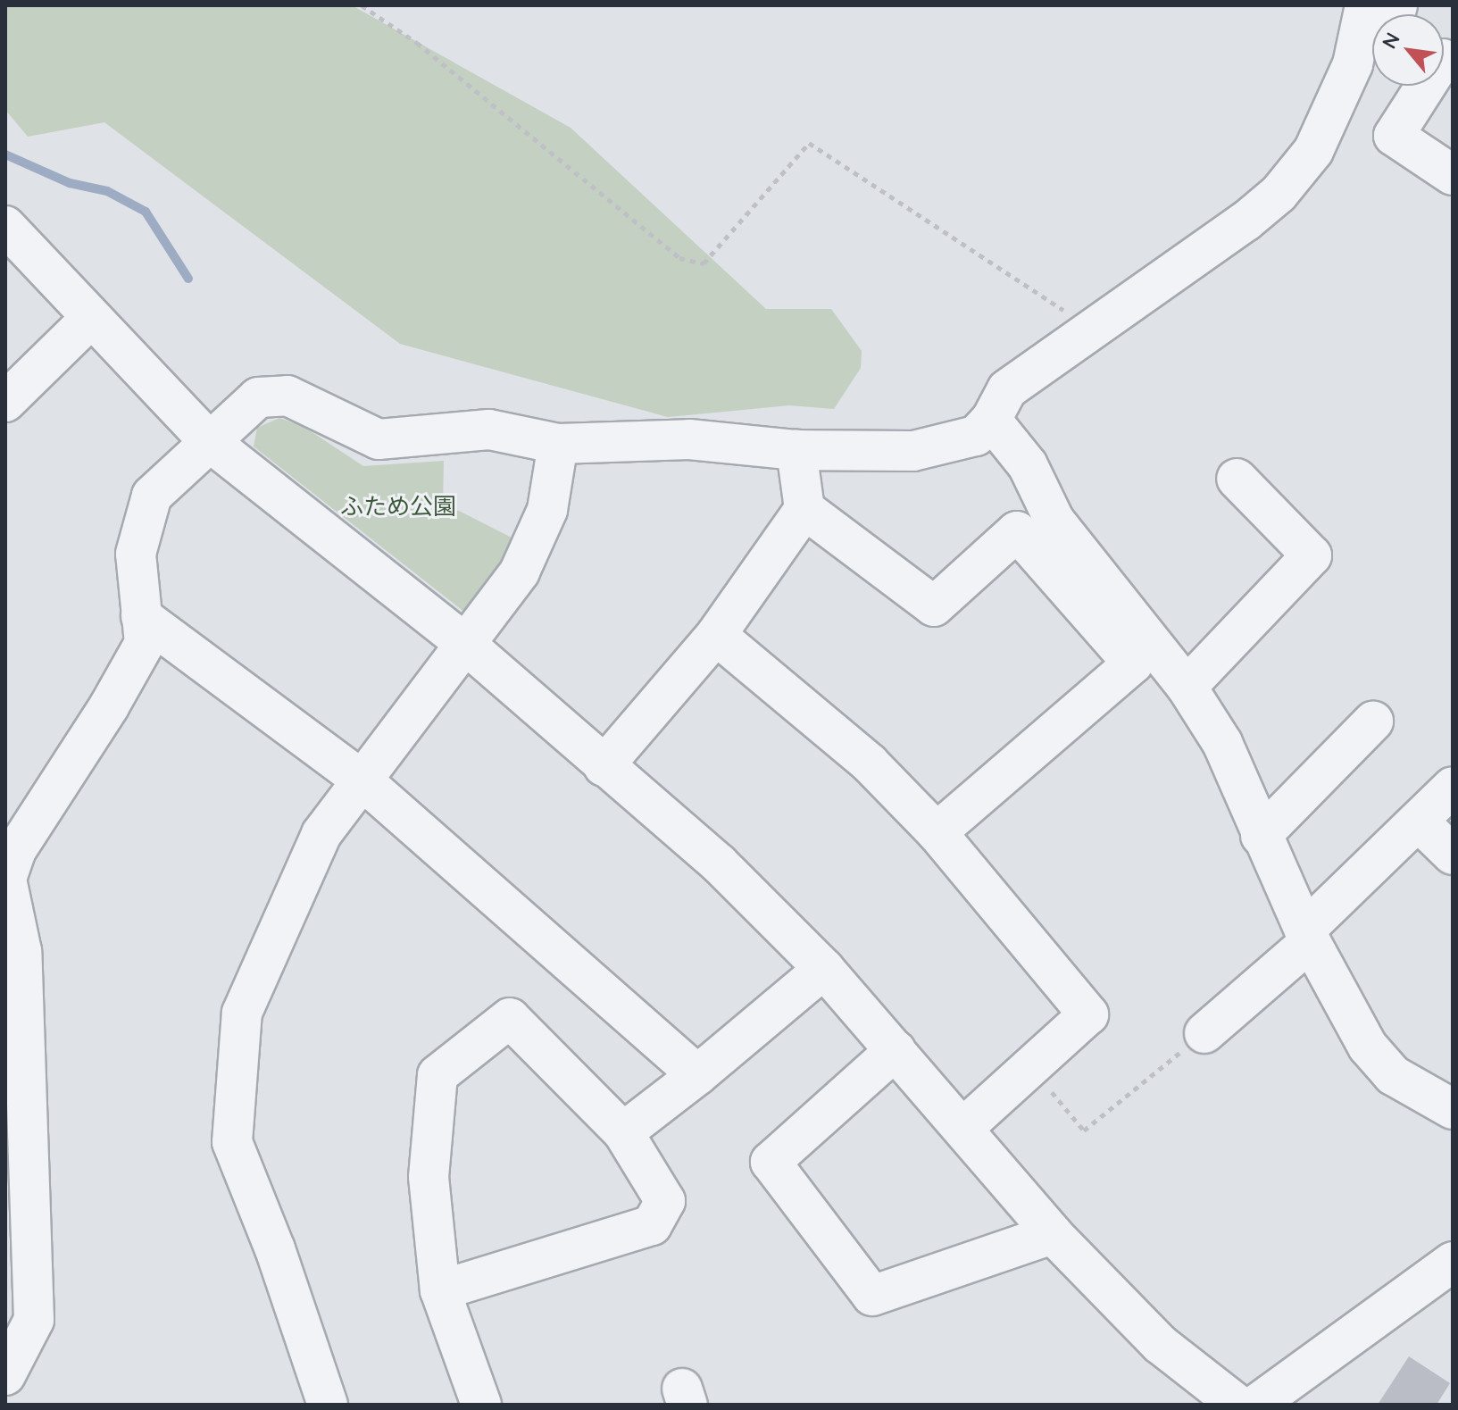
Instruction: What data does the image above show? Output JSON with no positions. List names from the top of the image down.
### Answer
{
  "parks": ["ふため公園"],
  "north": "top left"
}
